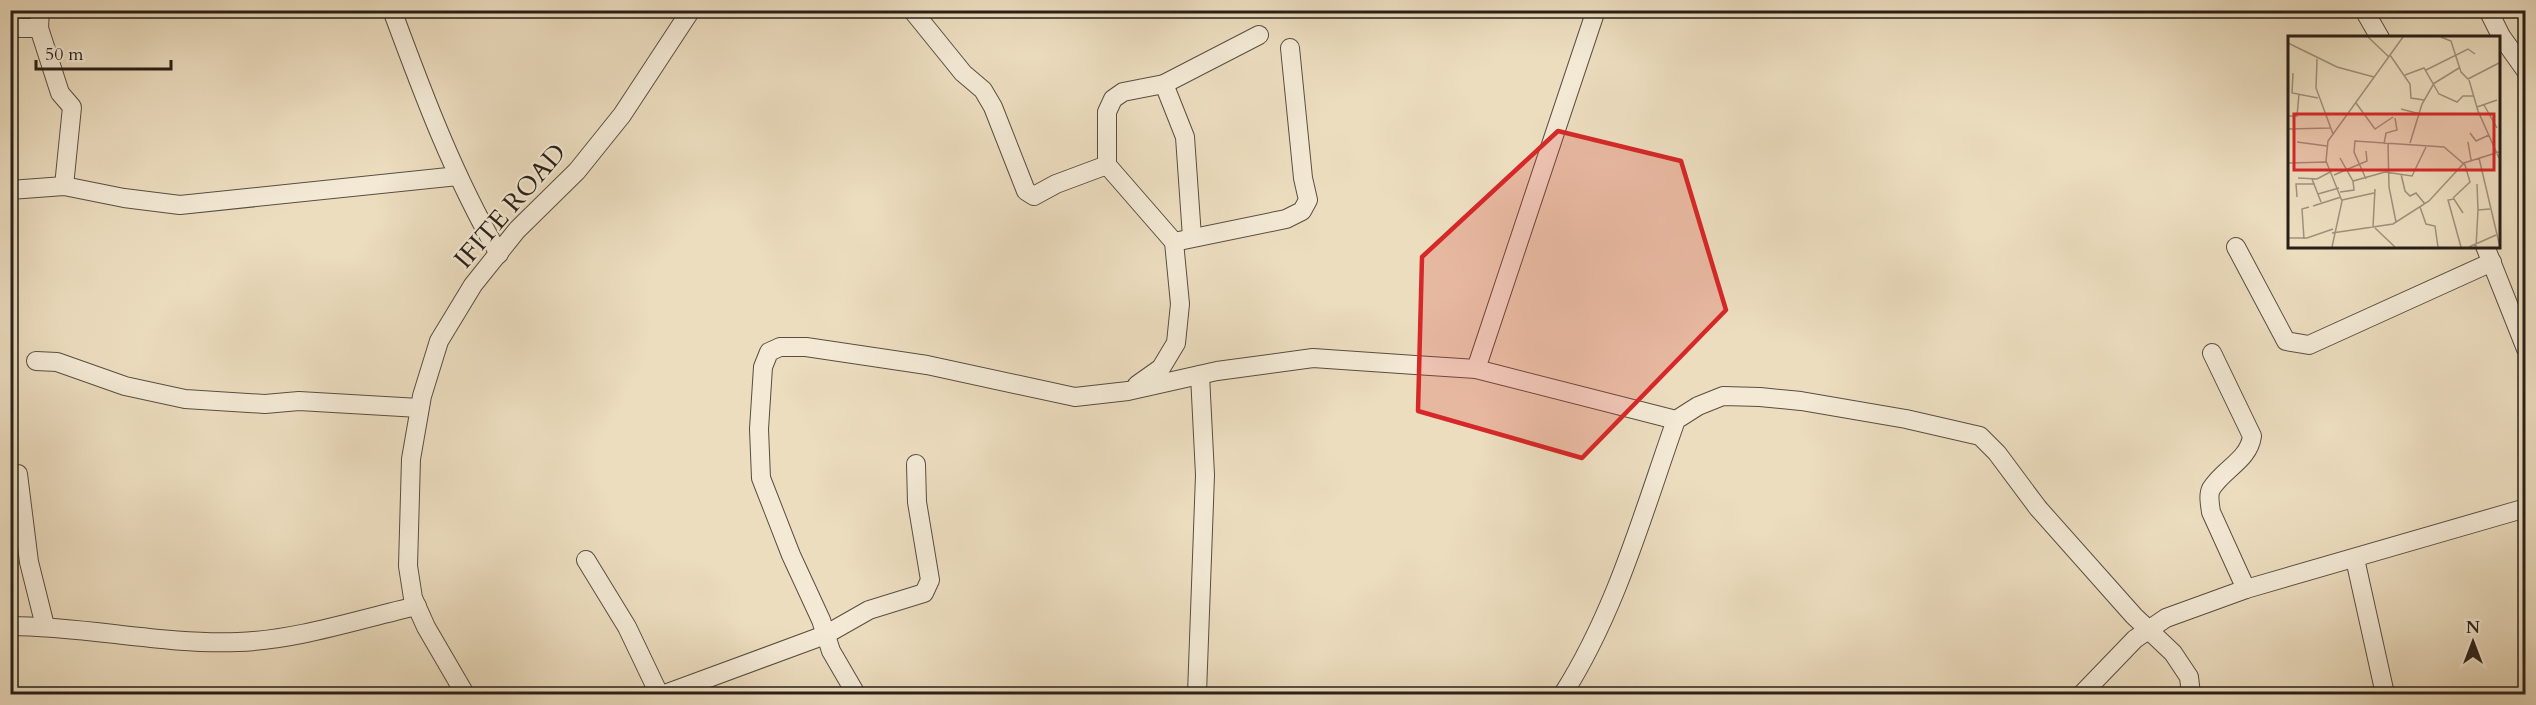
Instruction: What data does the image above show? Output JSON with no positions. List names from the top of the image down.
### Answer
{
  "streets": {
    "street": ["IFITE ROAD"]
  },
  "scale_bar": "50 m",
  "north": "top"
}
